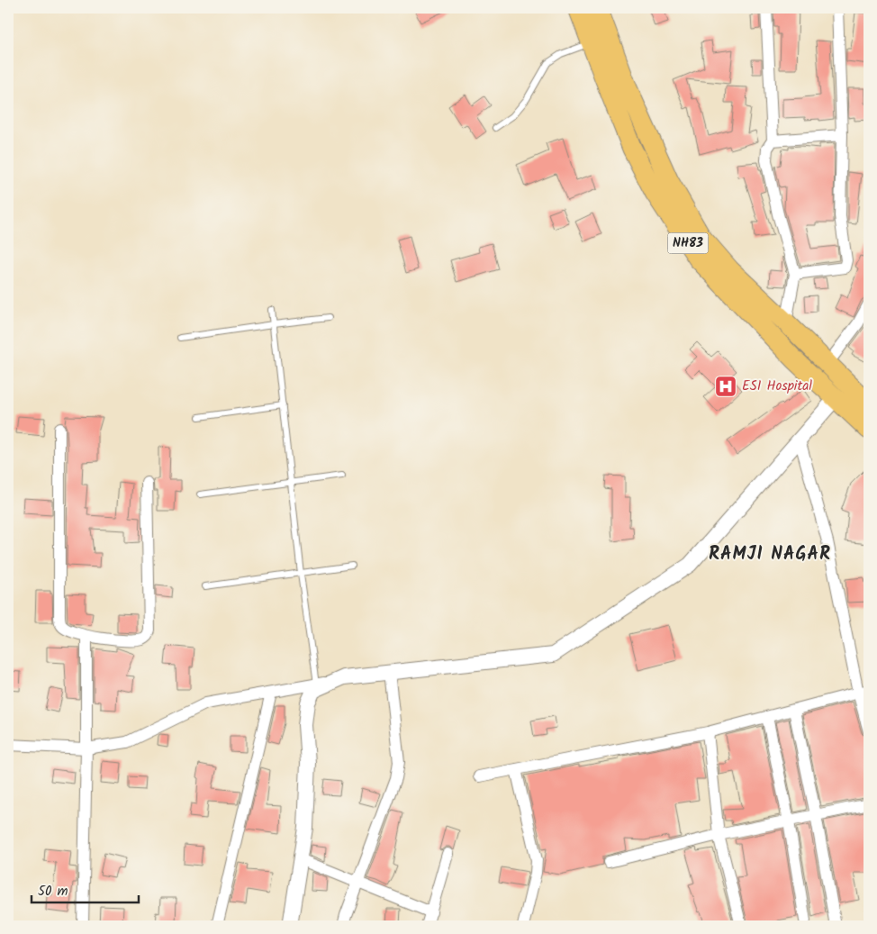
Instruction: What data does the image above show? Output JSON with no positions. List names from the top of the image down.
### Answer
{
  "streets": {
    "highway": ["NH83"]
  },
  "districts": ["RAMJI NAGAR"],
  "places": {
    "hospital": ["ESI Hospital"]
  },
  "scale_bar": "50 m"
}
